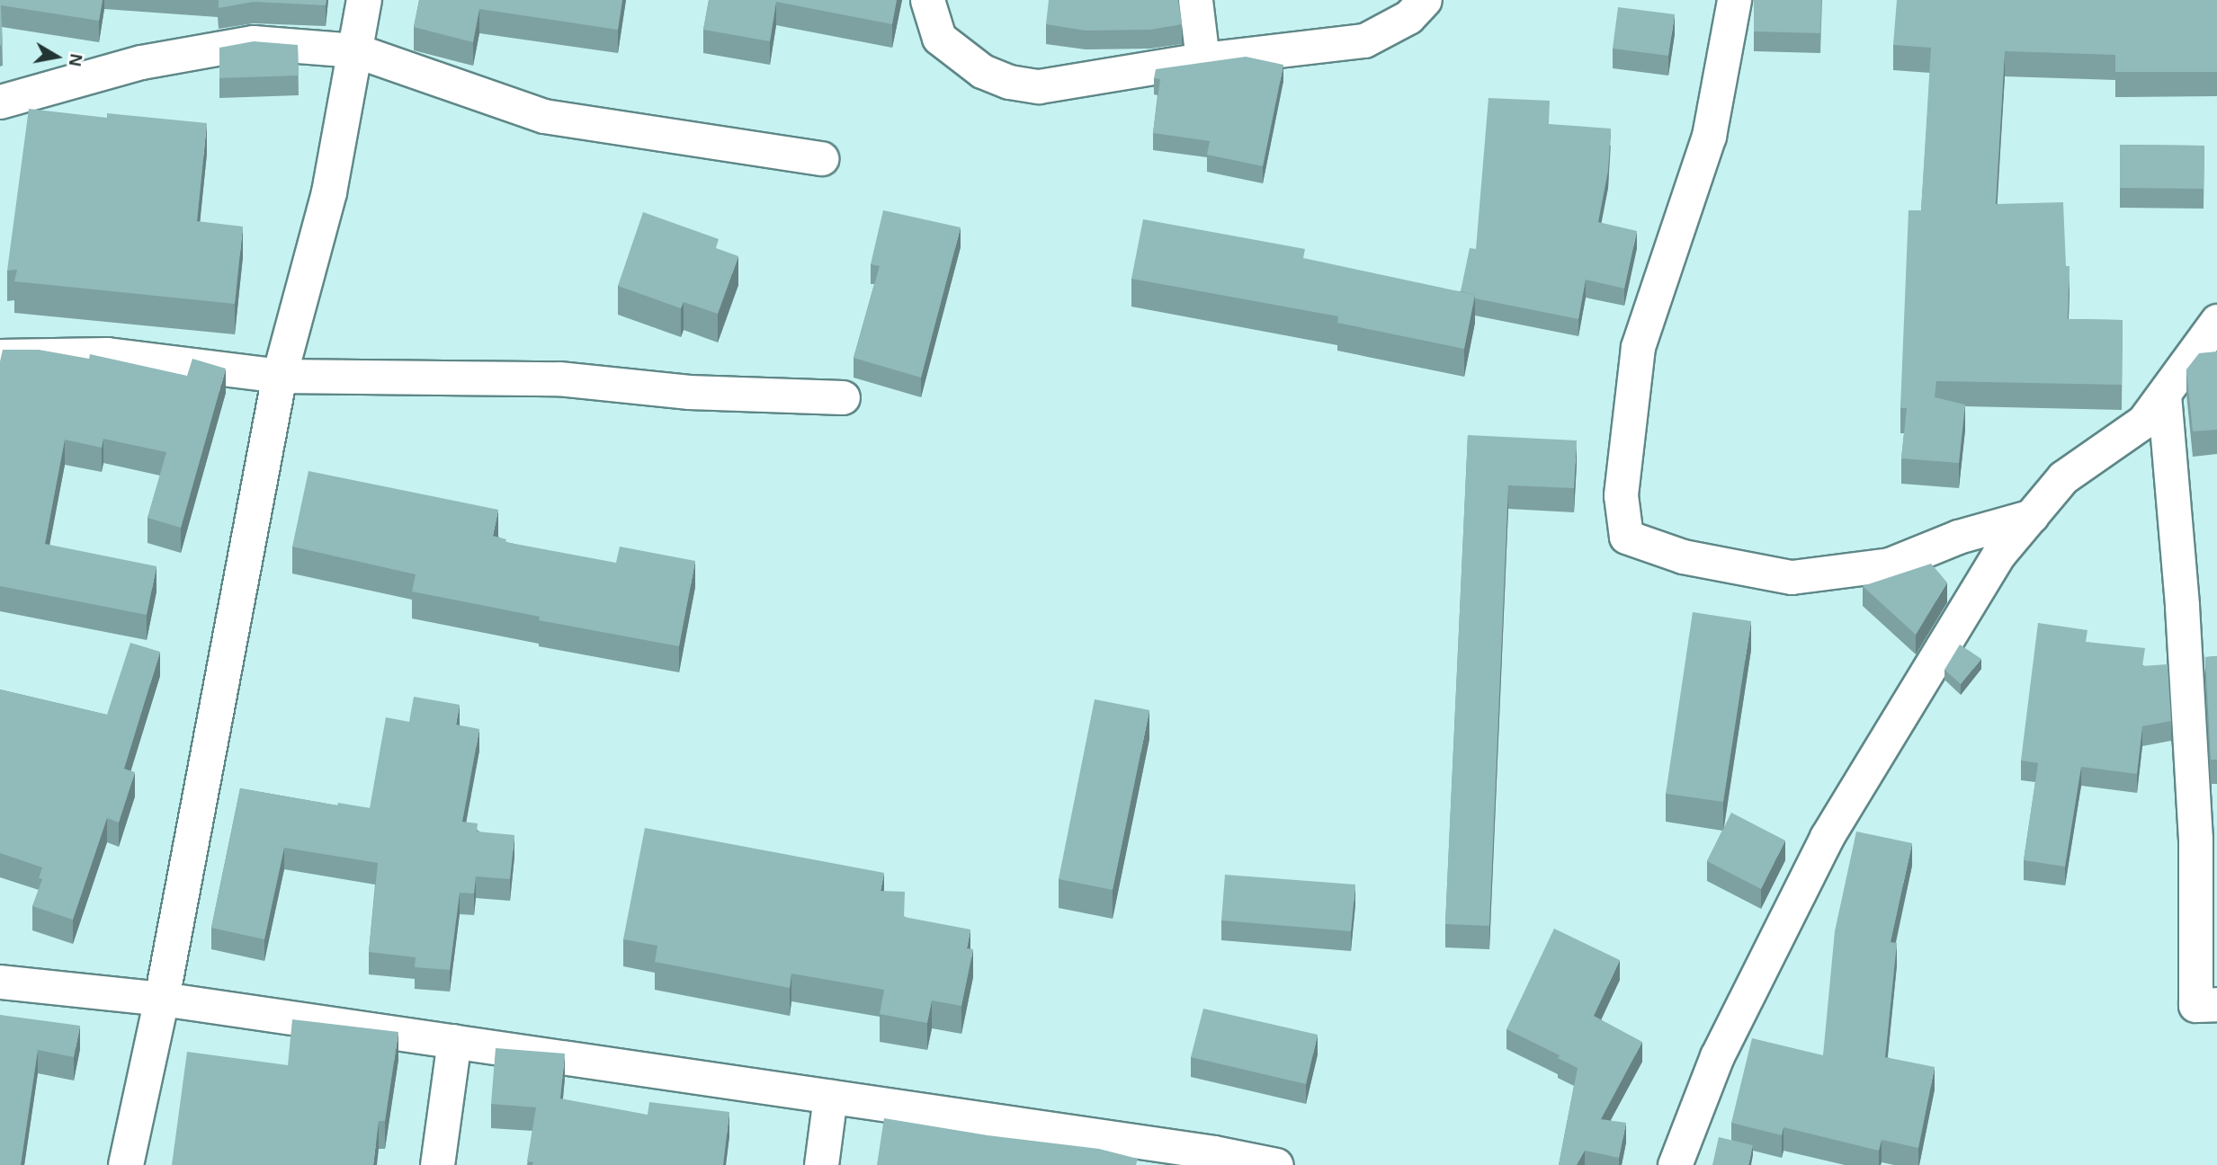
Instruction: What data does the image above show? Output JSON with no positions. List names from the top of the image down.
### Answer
{
  "north": "right"
}
